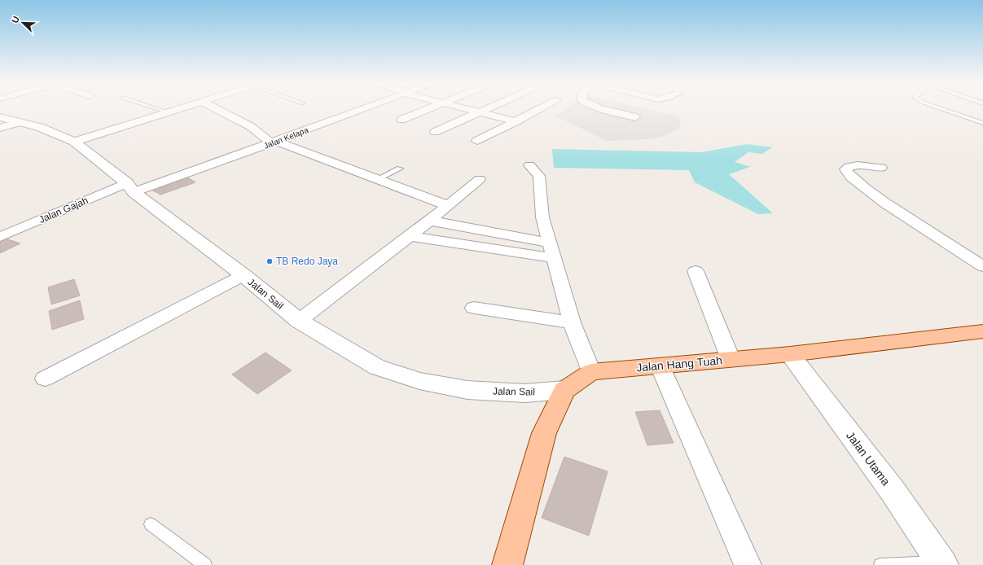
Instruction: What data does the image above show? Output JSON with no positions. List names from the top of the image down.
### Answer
{
  "streets": {
    "main road": ["Jalan Hang Tuah"],
    "street": [
      "Jalan Kelapa",
      "Jalan Gajah",
      "Jalan Sail",
      "Jalan Utama"
    ]
  },
  "crossings": [
    ["Jalan Kelapa", "Jalan Gajah"],
    ["Jalan Kelapa", "Jalan Sail"],
    ["Jalan Gajah", "Jalan Sail"],
    ["Jalan Sail", "Jalan Hang Tuah"],
    ["Jalan Hang Tuah", "Jalan Utama"]
  ],
  "places": ["TB Redo Jaya"],
  "north": "top left"
}
